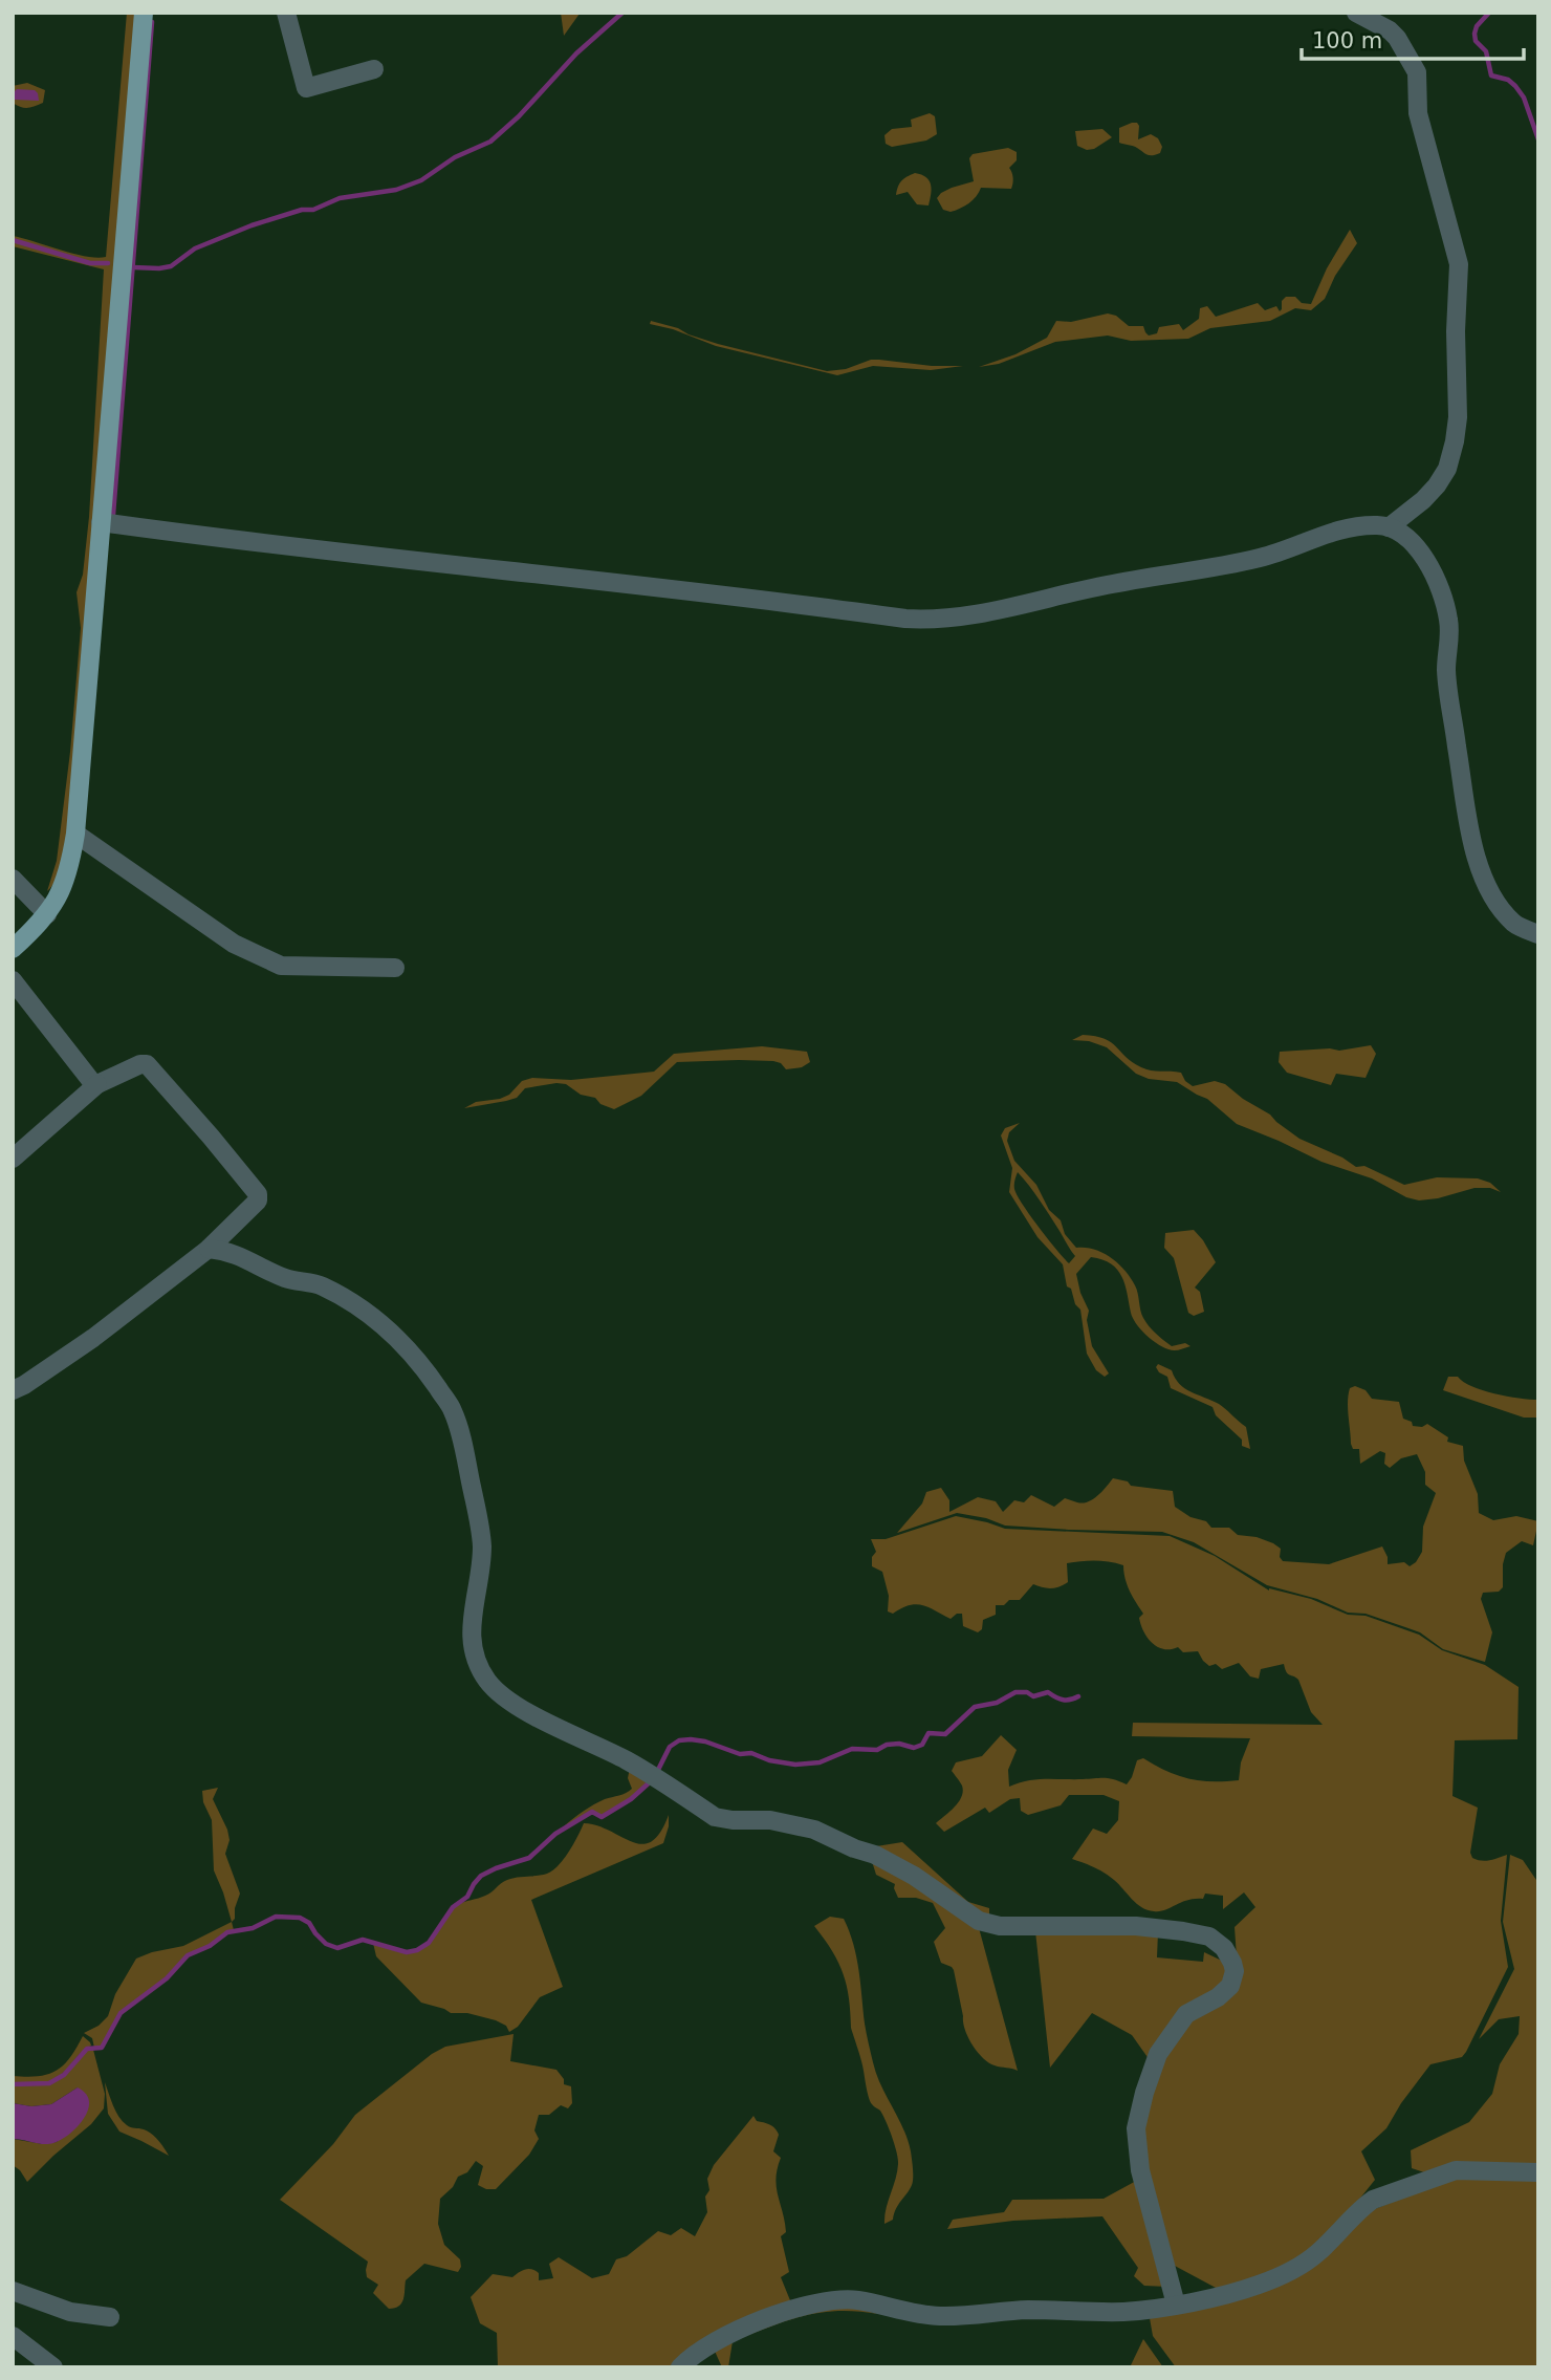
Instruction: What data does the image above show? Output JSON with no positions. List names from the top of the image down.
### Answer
{
  "scale_bar": "100 m"
}
